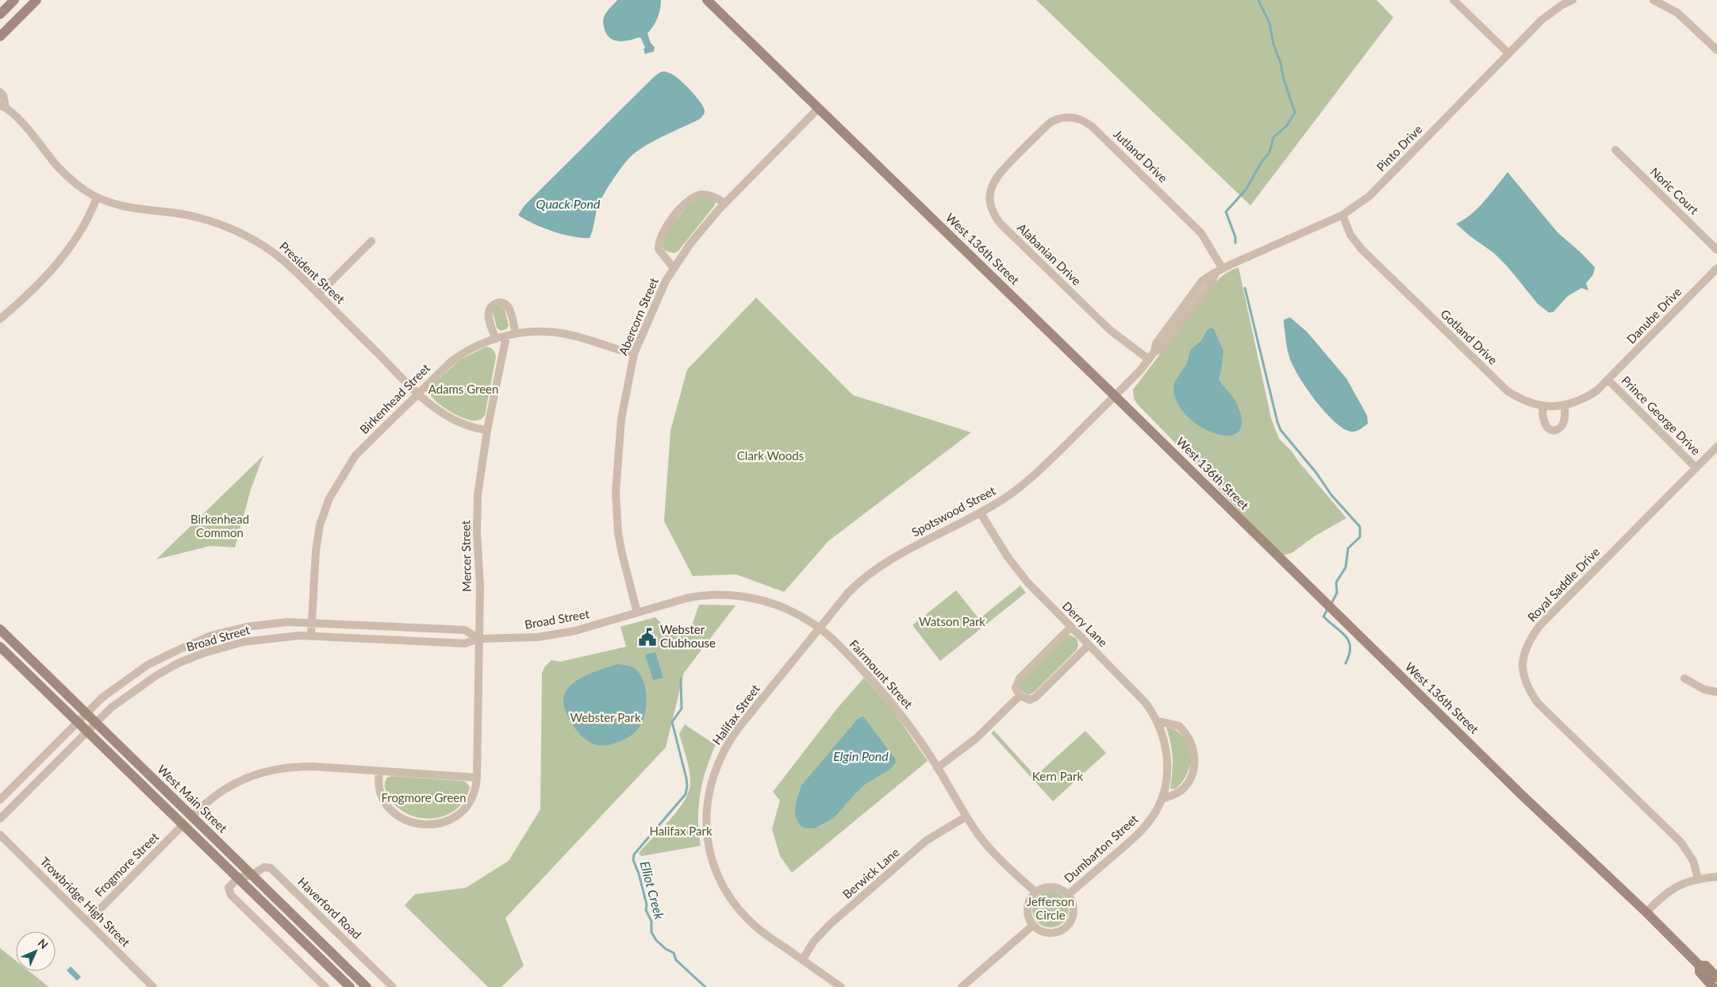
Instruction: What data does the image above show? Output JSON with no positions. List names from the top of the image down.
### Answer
{
  "streets": {
    "street": [
      "Pinto Drive",
      "Jutland Drive",
      "Noric Court",
      "West 136th Street",
      "Alabanian Drive",
      "President Street",
      "Danube Drive",
      "Abercorn Street",
      "Gotland Drive",
      "Birkenhead Street",
      "Prince George Drive",
      "Spotswood Street",
      "Mercer Street",
      "Royal Saddle Drive",
      "Broad Street",
      "Derry Lane",
      "Fairmount Street",
      "Halifax Street",
      "West Main Street",
      "Dumbarton Street",
      "Frogmore Street",
      "Berwick Lane",
      "Trowbridge High Street",
      "Haverford Road"
    ]
  },
  "crossings": [
    ["Pinto Drive", "Jutland Drive"],
    ["Pinto Drive", "West 136th Street"],
    ["Pinto Drive", "Alabanian Drive"],
    ["Pinto Drive", "Gotland Drive"],
    ["Pinto Drive", "Spotswood Street"],
    ["Jutland Drive", "Alabanian Drive"],
    ["West 136th Street", "Abercorn Street"],
    ["West 136th Street", "Spotswood Street"],
    ["President Street", "Birkenhead Street"],
    ["President Street", "Mercer Street"],
    ["Danube Drive", "Gotland Drive"],
    ["Danube Drive", "Prince George Drive"],
    ["Abercorn Street", "Birkenhead Street"],
    ["Abercorn Street", "Broad Street"],
    ["Abercorn Street", "Fairmount Street"],
    ["Gotland Drive", "Prince George Drive"],
    ["Birkenhead Street", "Mercer Street"],
    ["Birkenhead Street", "Broad Street"],
    ["Prince George Drive", "Royal Saddle Drive"],
    ["Spotswood Street", "Derry Lane"],
    ["Spotswood Street", "Fairmount Street"],
    ["Spotswood Street", "Halifax Street"],
    ["Mercer Street", "Broad Street"],
    ["Broad Street", "Fairmount Street"],
    ["Broad Street", "West Main Street"],
    ["Derry Lane", "Dumbarton Street"],
    ["Fairmount Street", "Halifax Street"],
    ["Fairmount Street", "Dumbarton Street"],
    ["Fairmount Street", "Berwick Lane"],
    ["Halifax Street", "Berwick Lane"],
    ["West Main Street", "Frogmore Street"],
    ["West Main Street", "Haverford Road"],
    ["Frogmore Street", "Trowbridge High Street"]
  ],
  "water": ["Quack Pond", "Elgin Pond", "Elliot Creek"],
  "parks": [
    "Adams Green",
    "Clark Woods",
    "Birkenhead Common",
    "Watson Park",
    "Webster Park",
    "Kern Park",
    "Frogmore Green",
    "Halifax Park",
    "Jefferson Circle"
  ],
  "places": {
    "public building": ["Webster Clubhouse"]
  },
  "north": "top right"
}
